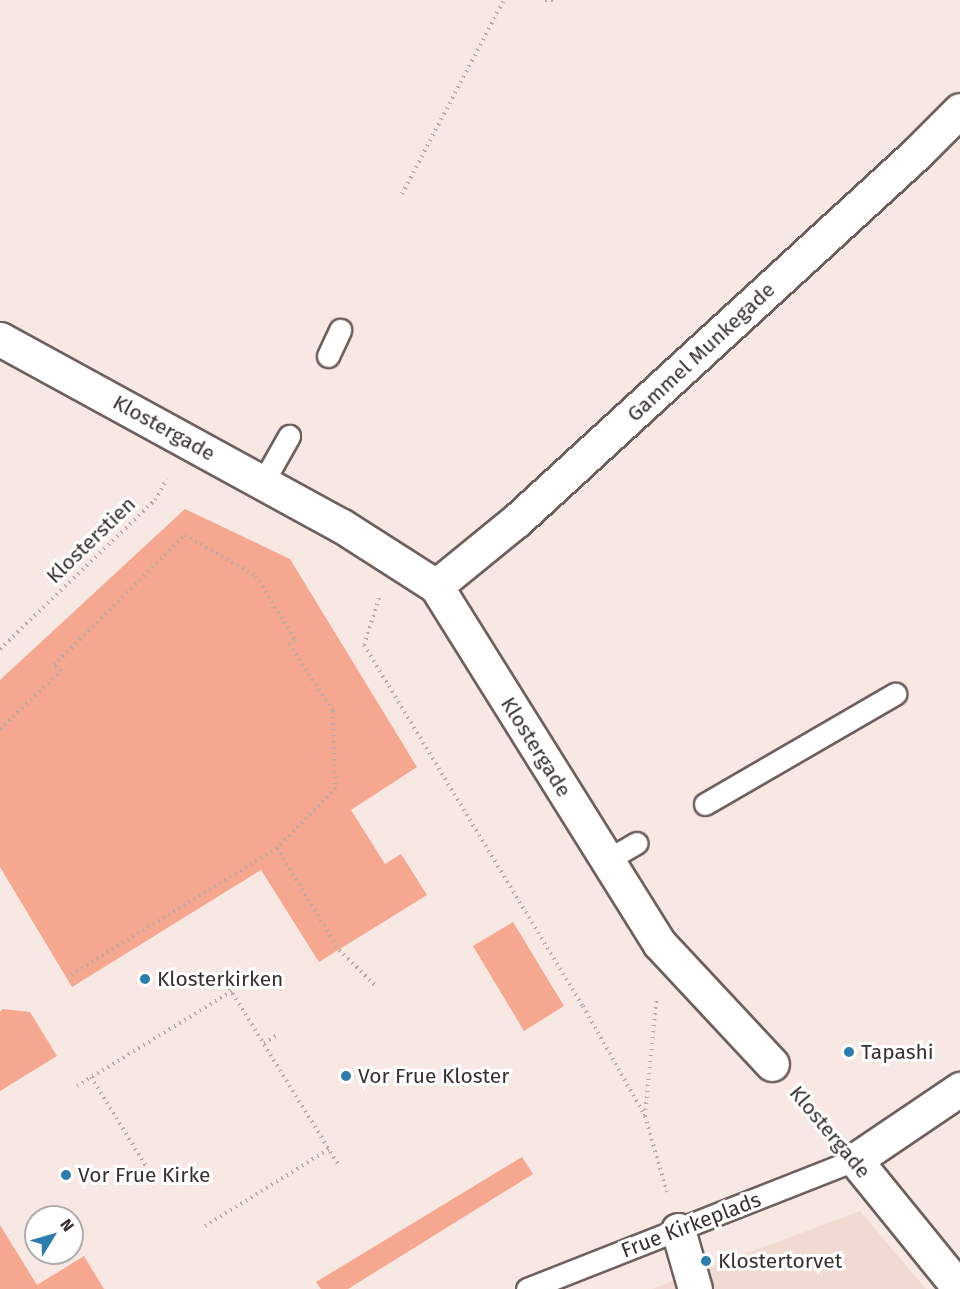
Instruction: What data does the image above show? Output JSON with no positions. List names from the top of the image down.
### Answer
{
  "streets": {
    "street": ["Gammel Munkegade", "Klostergade"],
    "lane": ["Frue Kirkeplads"],
    "path": ["Klosterstien"]
  },
  "crossings": [
    ["Gammel Munkegade", "Klostergade"],
    ["Klostergade", "Klosterstien"],
    ["Klostergade", "Frue Kirkeplads"]
  ],
  "places": [
    "Klosterkirken",
    "Tapashi",
    "Vor Frue Kloster",
    "Vor Frue Kirke",
    "Klostertorvet"
  ],
  "north": "top right"
}
